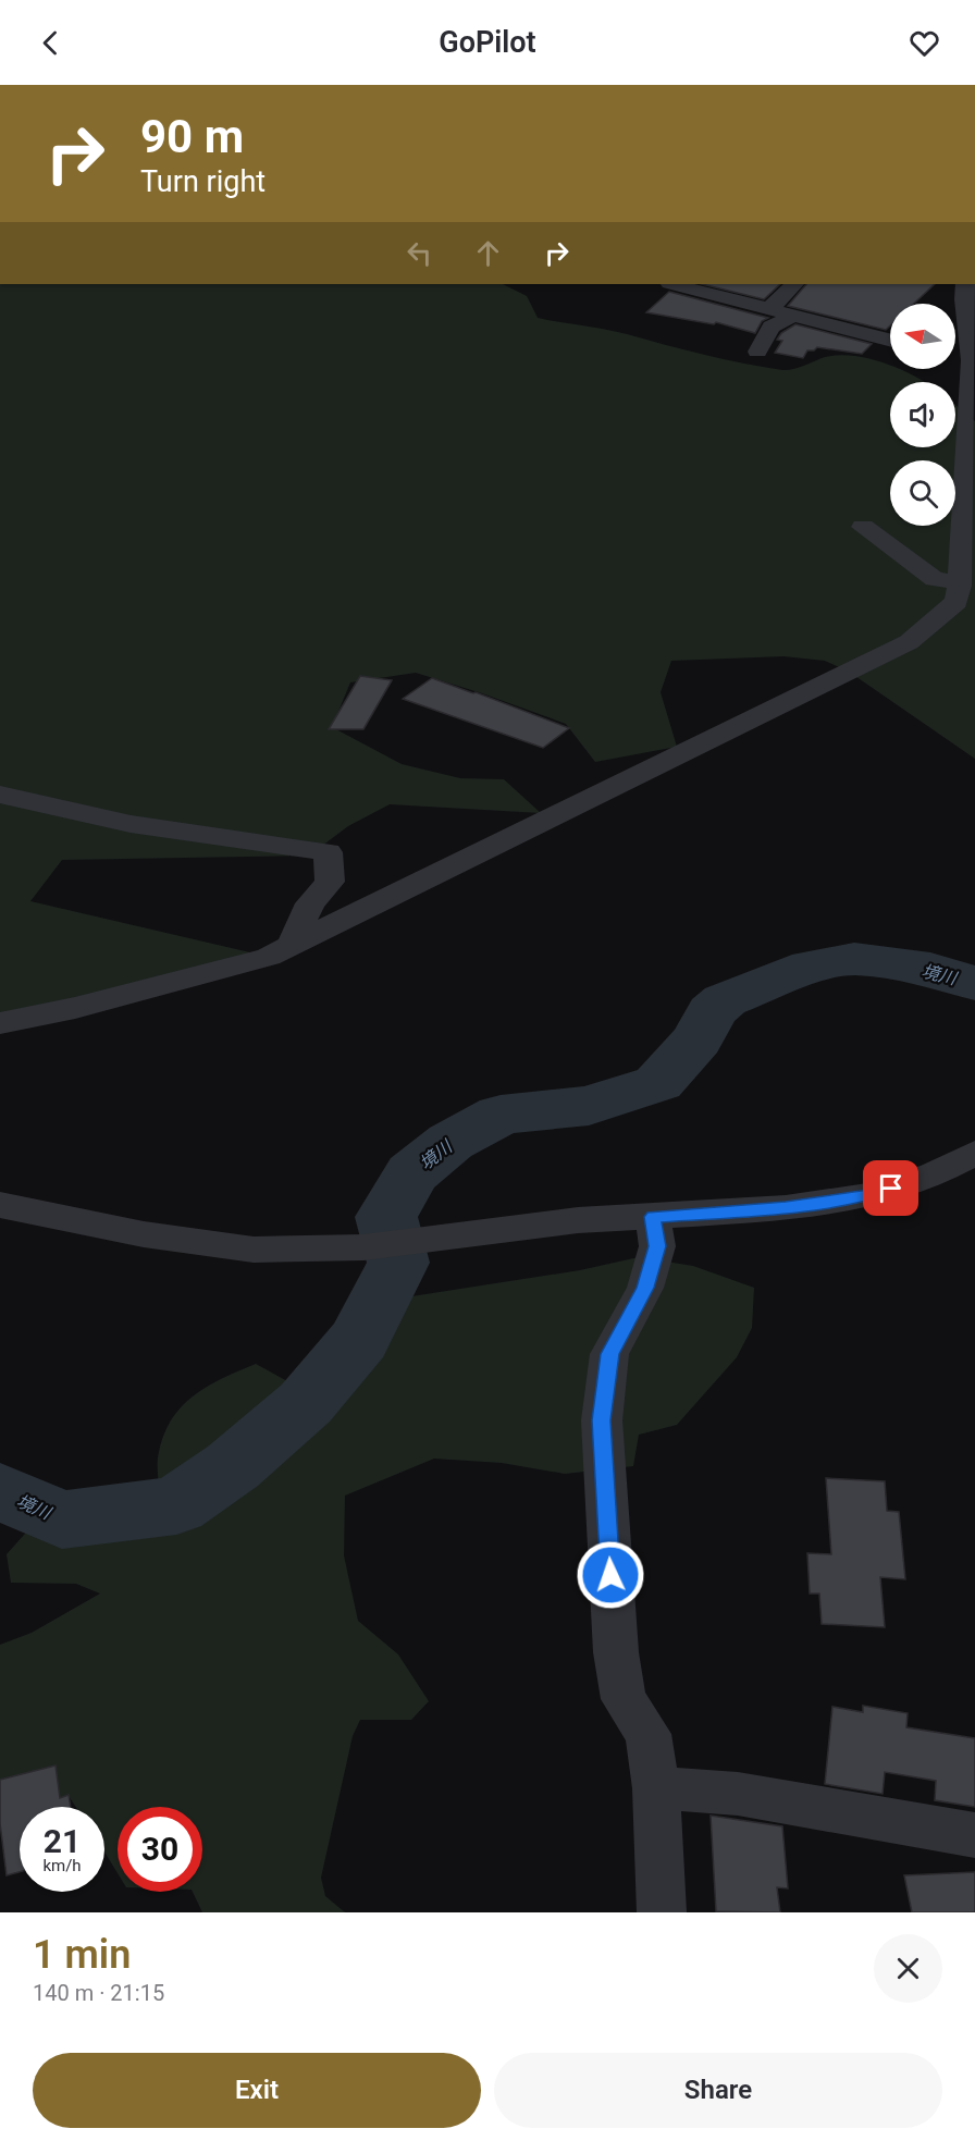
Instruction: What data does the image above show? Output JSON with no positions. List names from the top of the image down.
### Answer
{
  "water": ["境川"],
  "north": "left",
  "page": {
    "header": "GoPilot",
    "turn": ["90 m", "Turn right"],
    "speed": "21 km/h",
    "limit": "30",
    "heading": ["1 min", "140 m · 21:15"],
    "buttons": ["Exit", "Share"]
  }
}
